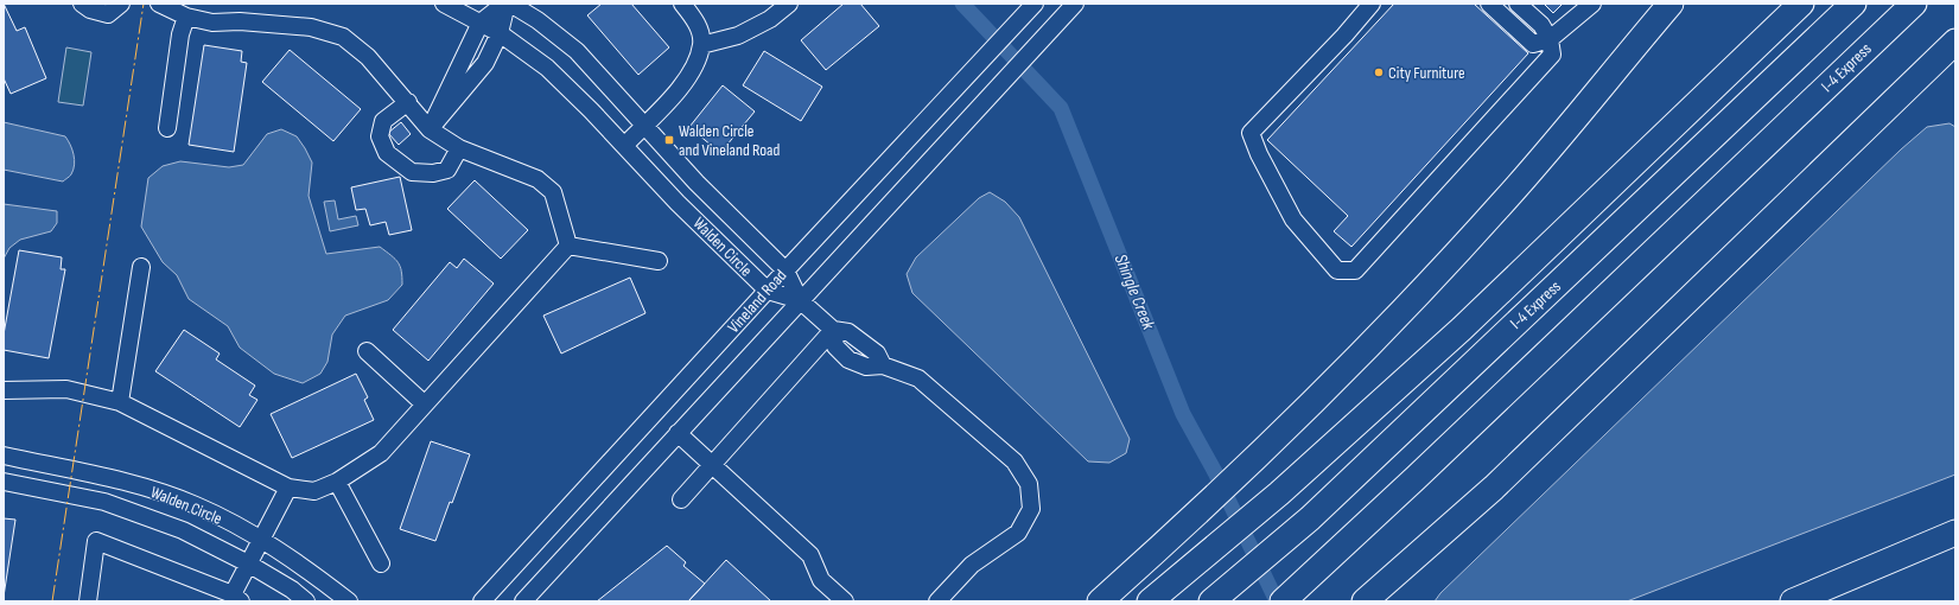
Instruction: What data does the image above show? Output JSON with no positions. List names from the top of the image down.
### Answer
{
  "streets": {
    "highway": ["I-4 Express"],
    "street": ["Walden Circle", "Vineland Road"]
  },
  "crossings": [
    ["Walden Circle", "Vineland Road"]
  ],
  "water": ["Shingle Creek"],
  "places": {
    "other": ["City Furniture"],
    "transit": ["Walden Circle and Vineland Road"]
  }
}
